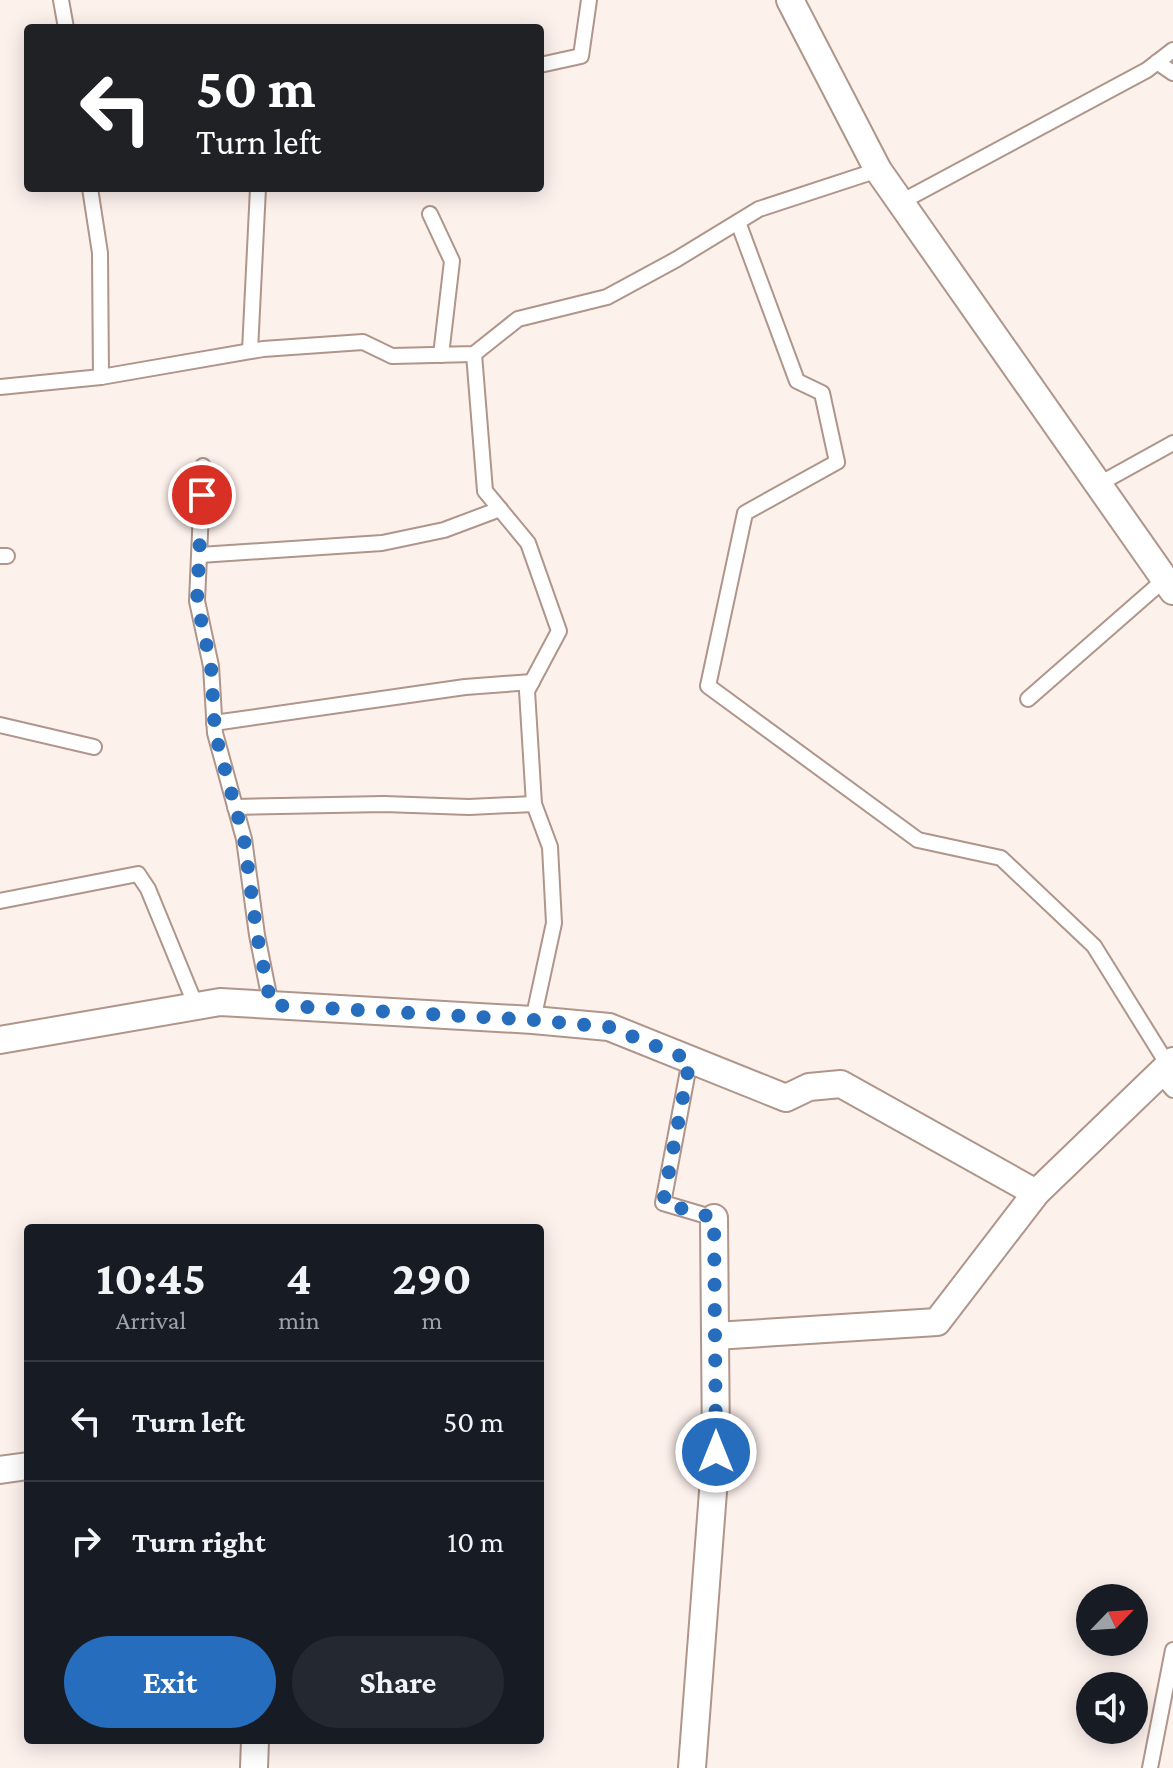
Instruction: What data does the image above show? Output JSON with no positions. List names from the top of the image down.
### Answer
{
  "north": "top right",
  "page": {
    "turn": ["50 m", "Turn left"],
    "eta": [
      "10:45",
      "Arrival",
      "4",
      "min",
      "290",
      "m"
    ],
    "list": [
      {
        "name": "Turn left",
        "value": "50 m"
      },
      {
        "name": "Turn right",
        "value": "10 m"
      }
    ],
    "buttons": ["Exit", "Share"]
  }
}
